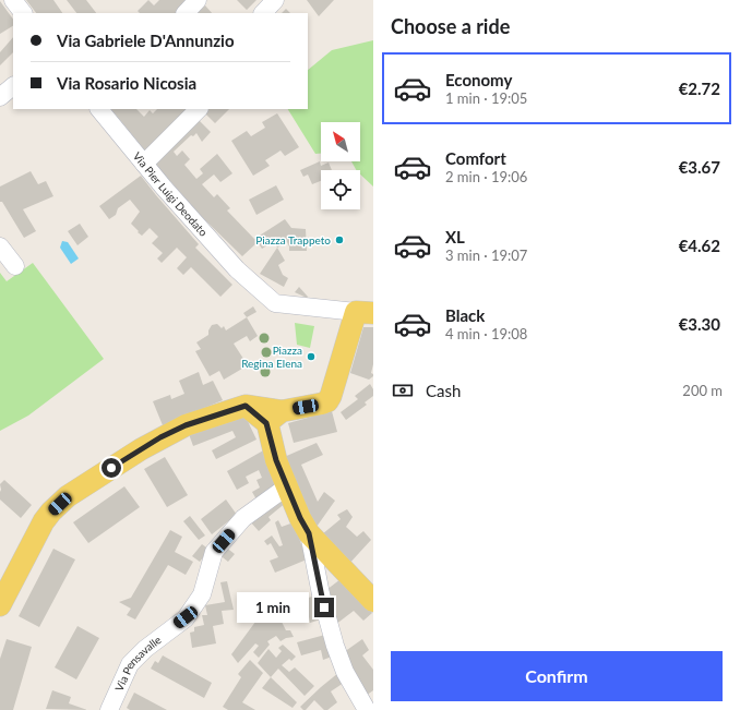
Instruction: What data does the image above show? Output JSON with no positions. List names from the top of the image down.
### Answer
{
  "streets": {
    "street": ["Via Pier Luigi Deodato", "Via Pensavalle"]
  },
  "places": ["Piazza Trappeto", "Piazza Regina Elena"],
  "north": "top left",
  "page": {
    "heading": "Choose a ride",
    "banner": ["Via Gabriele D'Annunzio", "Via Rosario Nicosia"],
    "list": [
      {
        "name": "Economy",
        "note": "1 min · 19:05",
        "value": "€2.72"
      },
      {
        "name": "Comfort",
        "note": "2 min · 19:06",
        "value": "€3.67"
      },
      {
        "name": "XL",
        "note": "3 min · 19:07",
        "value": "€4.62"
      },
      {
        "name": "Black",
        "note": "4 min · 19:08",
        "value": "€3.30"
      }
    ],
    "pay": ["Cash", "200 m"],
    "bubble": "1 min",
    "buttons": "Confirm"
  }
}
